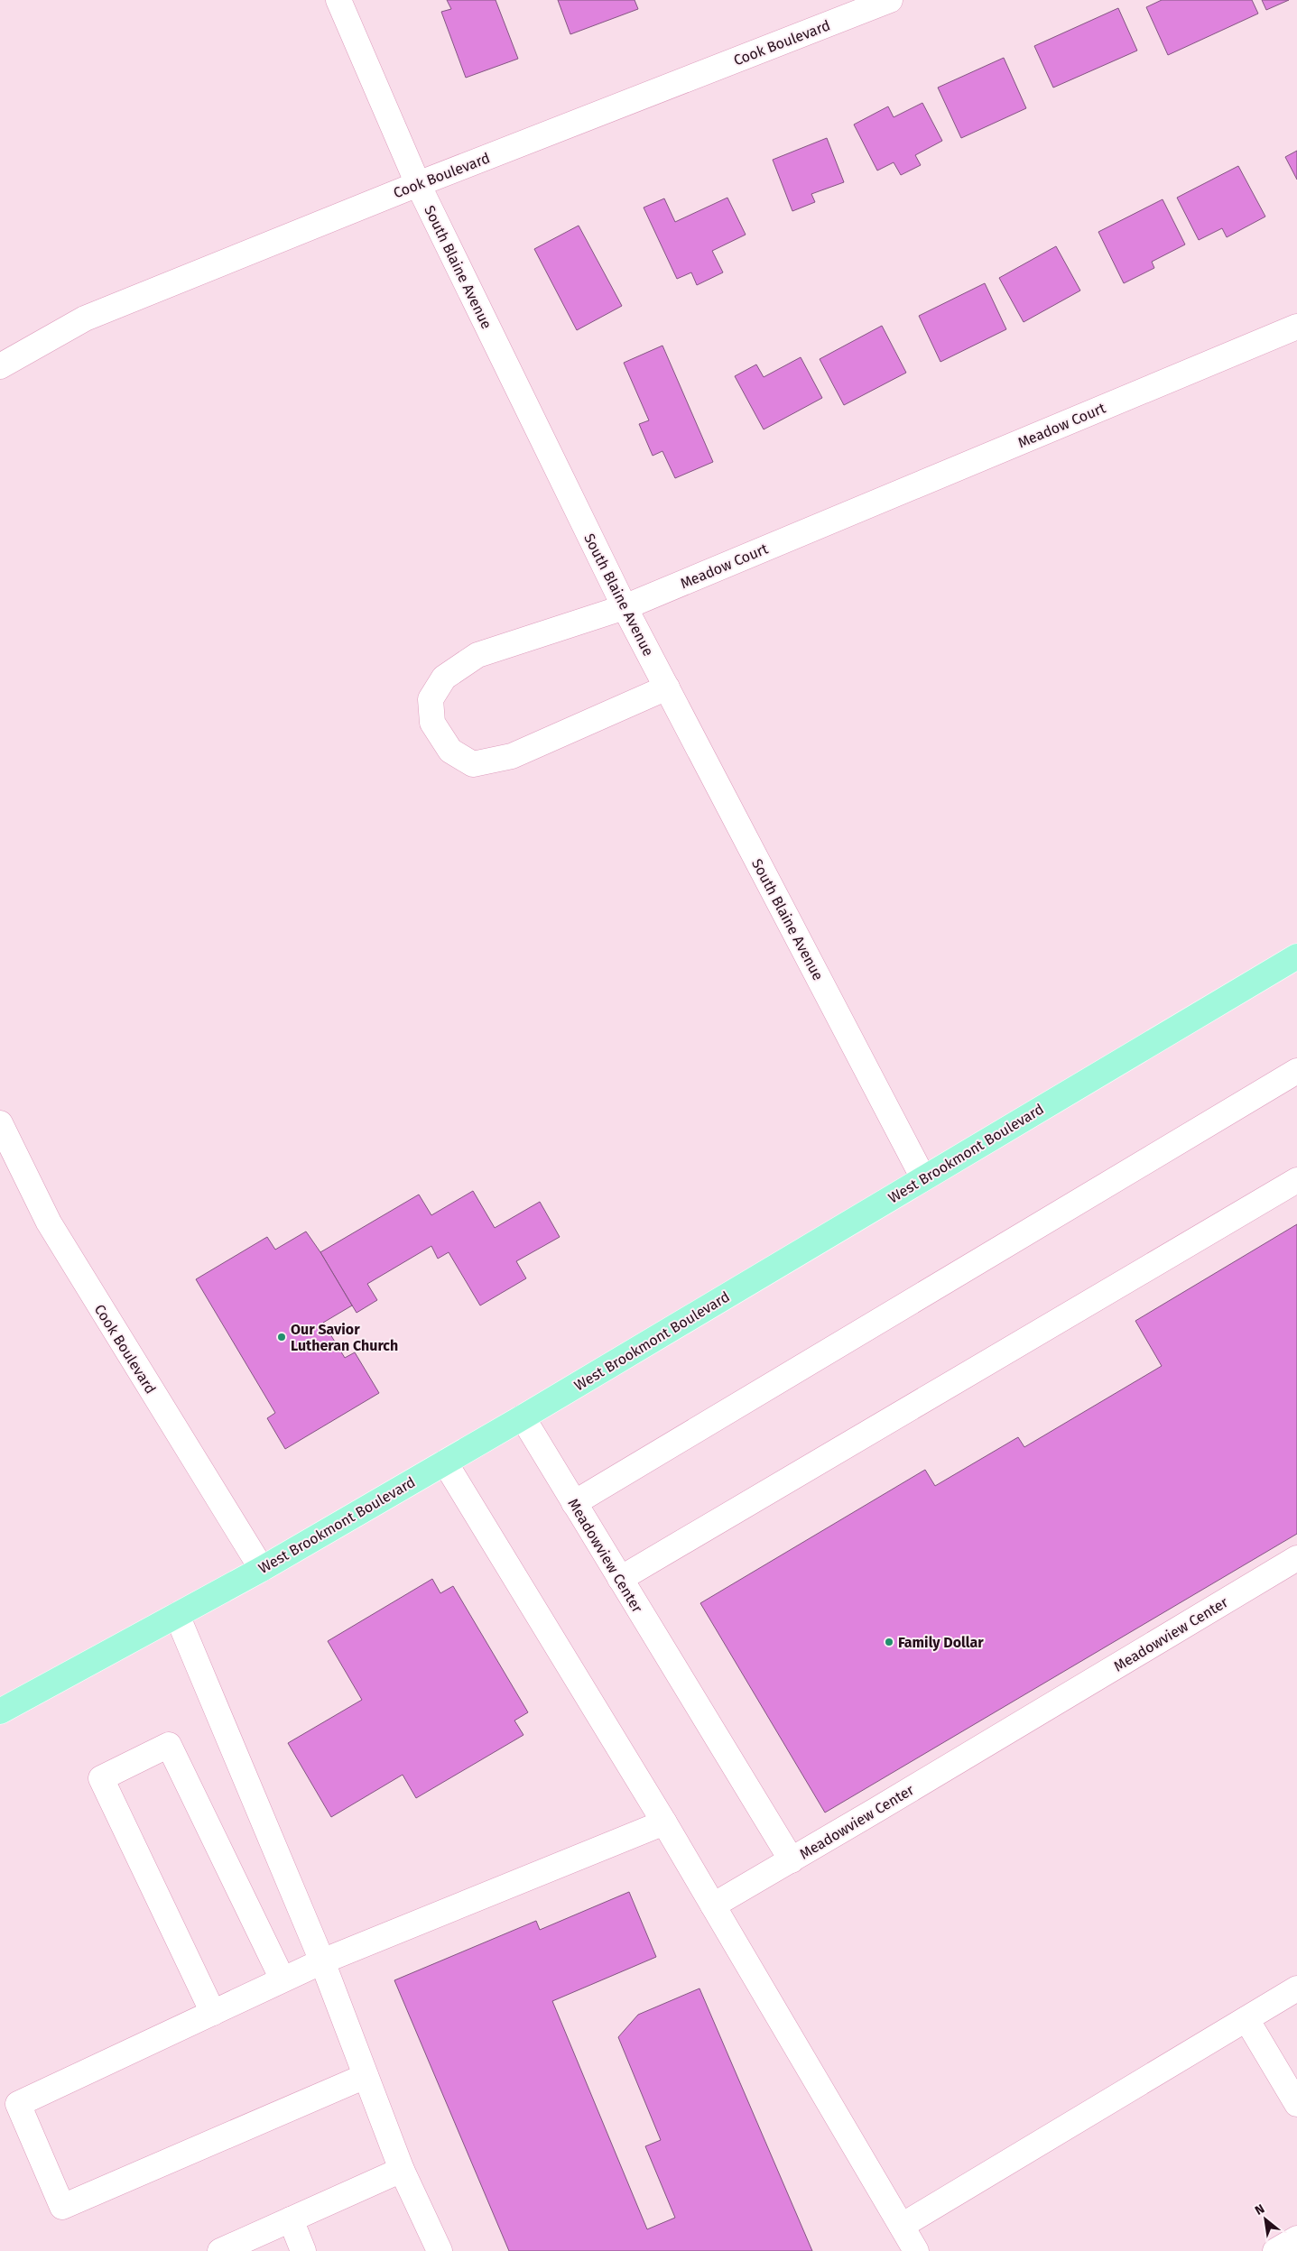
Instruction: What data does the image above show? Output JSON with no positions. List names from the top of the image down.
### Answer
{
  "streets": {
    "main road": ["West Brookmont Boulevard"],
    "street": [
      "Cook Boulevard",
      "South Blaine Avenue",
      "Meadow Court",
      "Meadowview Center"
    ]
  },
  "crossings": [
    ["Cook Boulevard", "South Blaine Avenue"],
    ["Cook Boulevard", "West Brookmont Boulevard"],
    ["South Blaine Avenue", "Meadow Court"],
    ["South Blaine Avenue", "West Brookmont Boulevard"],
    ["West Brookmont Boulevard", "Meadowview Center"]
  ],
  "places": ["Our Savior Lutheran Church", "Family Dollar"],
  "north": "top left"
}
